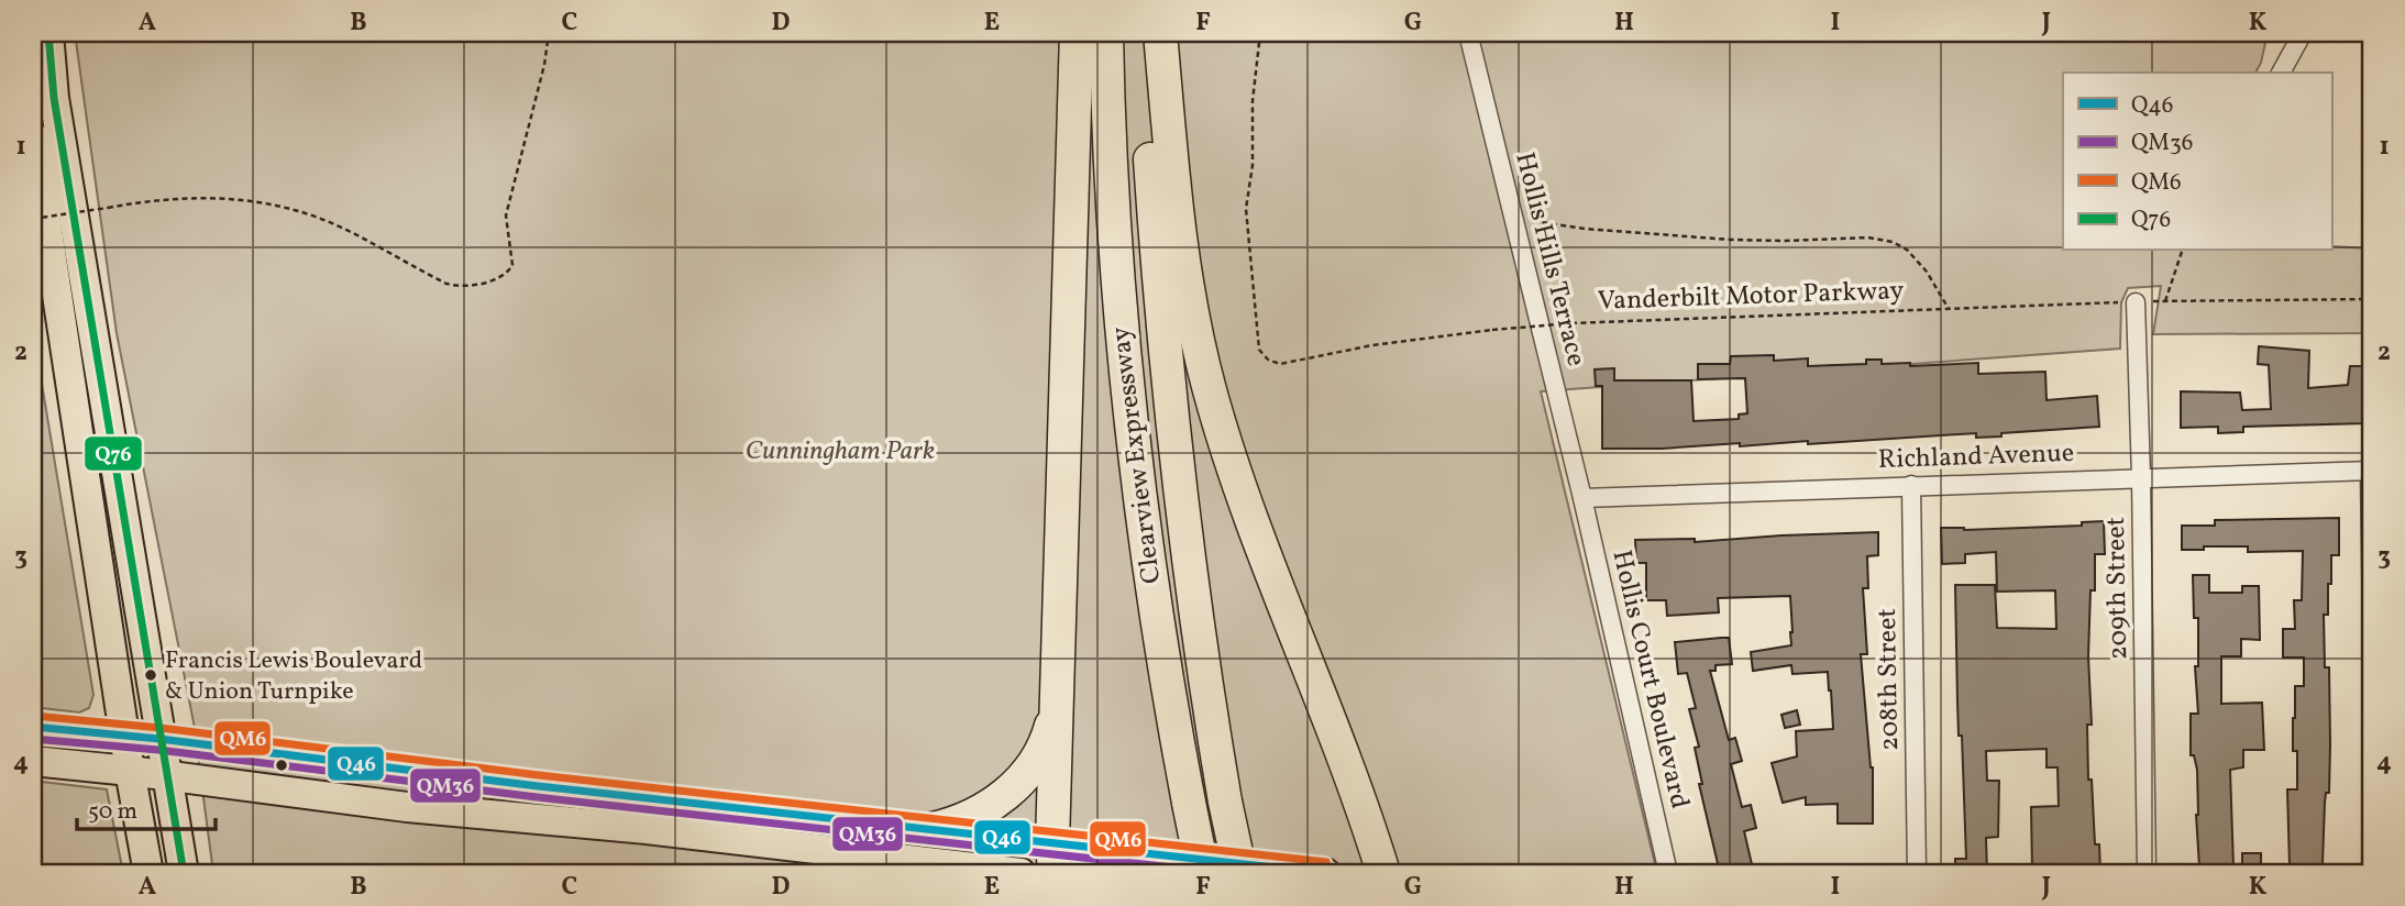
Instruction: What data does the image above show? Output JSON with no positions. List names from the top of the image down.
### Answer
{
  "streets": {
    "highway": ["Clearview Expressway"],
    "street": [
      "Hollis Hills Terrace",
      "Richland Avenue",
      "209th Street",
      "Hollis Court Boulevard",
      "208th Street"
    ],
    "path": ["Vanderbilt Motor Parkway"]
  },
  "crossings": [
    ["Hollis Hills Terrace", "Richland Avenue"],
    ["Hollis Hills Terrace", "Hollis Court Boulevard"],
    ["Vanderbilt Motor Parkway", "209th Street"],
    ["Richland Avenue", "209th Street"],
    ["Richland Avenue", "Hollis Court Boulevard"],
    ["Richland Avenue", "208th Street"]
  ],
  "parks": ["Cunningham Park"],
  "places": ["Francis Lewis Boulevard & Union Turnpike"],
  "lines": [
    "transit line Q76",
    "transit line QM6",
    "transit line Q46",
    "transit line QM36"
  ],
  "legend": [
    "Q46",
    "QM36",
    "QM6",
    "Q76"
  ],
  "scale_bar": "50 m",
  "grid": {
    "columns": [
      "A",
      "B",
      "C",
      "D",
      "E",
      "F",
      "G",
      "H",
      "I",
      "J",
      "K"
    ],
    "rows": [
      "1",
      "2",
      "3",
      "4"
    ]
  }
}
